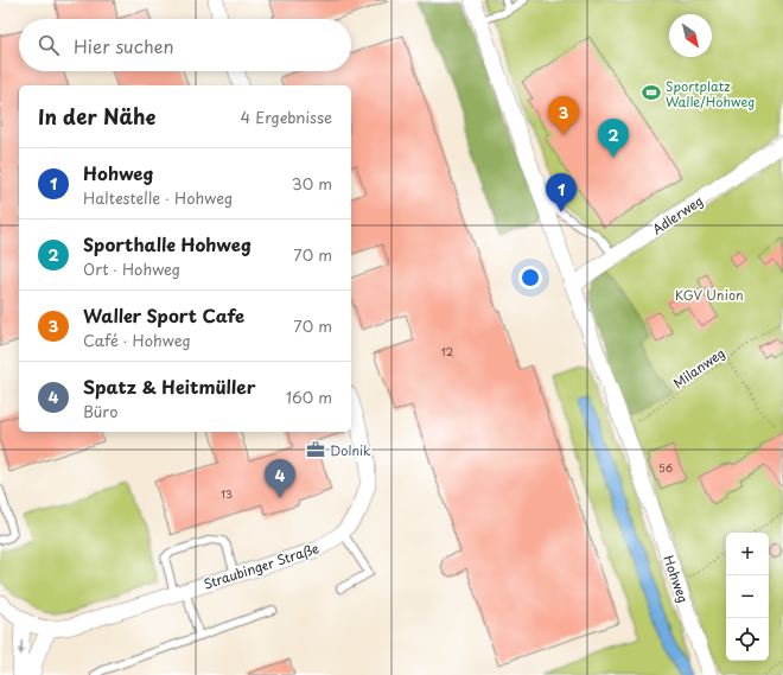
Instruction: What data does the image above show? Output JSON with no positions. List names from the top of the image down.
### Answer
{
  "streets": {
    "street": ["Adlerweg", "Straubinger Straße", "Hohweg"],
    "path": ["Milanweg"]
  },
  "crossings": [
    ["Adlerweg", "Hohweg"],
    ["Milanweg", "Hohweg"]
  ],
  "parks": ["KGV Union"],
  "places": {
    "sports": ["Sportplatz Walle/Hohweg"],
    "office": ["Dolnik"]
  },
  "house_numbers": ["12", "56", "13"],
  "north": "bottom right",
  "page": {
    "search": "Hier suchen",
    "heading": ["In der Nähe", "4 Ergebnisse"],
    "pins": [
      "3",
      "2",
      "1",
      "4"
    ],
    "list": [
      {
        "mark": "1",
        "name": "Hohweg",
        "note": "Haltestelle · Hohweg",
        "value": "30 m"
      },
      {
        "mark": "2",
        "name": "Sporthalle Hohweg",
        "note": "Ort · Hohweg",
        "value": "70 m"
      },
      {
        "mark": "3",
        "name": "Waller Sport Cafe",
        "note": "Café · Hohweg",
        "value": "70 m"
      },
      {
        "mark": "4",
        "name": "Spatz & Heitmüller",
        "note": "Büro",
        "value": "160 m"
      }
    ],
    "map_buttons": ["+", "−"]
  }
}
